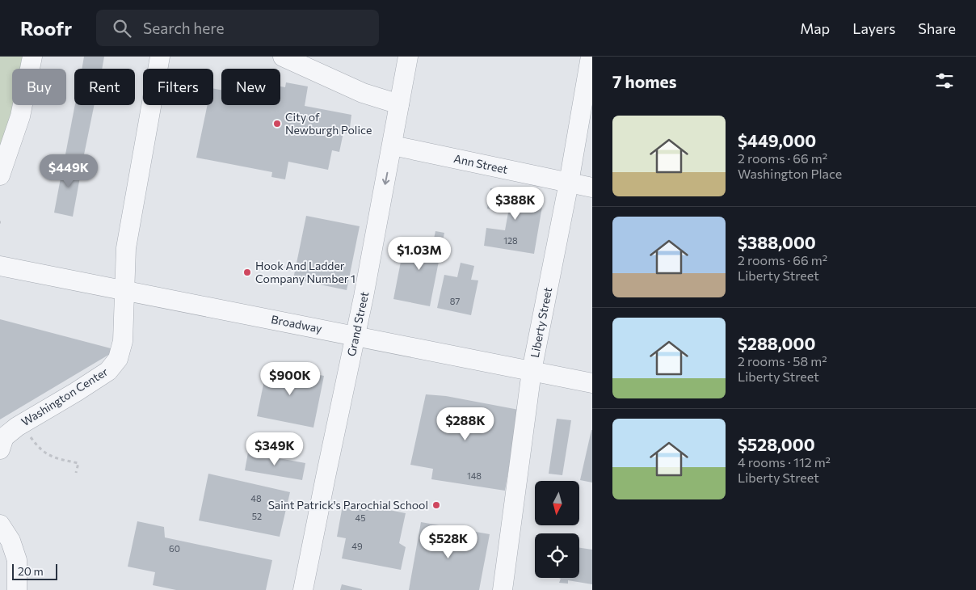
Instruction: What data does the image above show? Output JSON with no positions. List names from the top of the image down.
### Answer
{
  "streets": {
    "street": [
      "Ann Street",
      "Liberty Street",
      "Broadway",
      "Grand Street",
      "Washington Center"
    ]
  },
  "crossings": [
    ["Ann Street", "Liberty Street"],
    ["Ann Street", "Grand Street"],
    ["Liberty Street", "Broadway"],
    ["Broadway", "Grand Street"],
    ["Broadway", "Washington Center"]
  ],
  "one_way": ["Grand Street"],
  "places": ["City of Newburgh Police", "Hook And Ladder Company Number 1", "Saint Patrick's Parochial School"],
  "house_numbers": [
    "128",
    "87",
    "148",
    "48",
    "52",
    "45",
    "49",
    "60"
  ],
  "scale_bar": "20 m",
  "north": "bottom",
  "page": {
    "header": "Roofr",
    "search": "Search here",
    "nav": ["Map", "Layers", "Share"],
    "heading": "7 homes",
    "chip": [
      "Buy",
      "Rent",
      "Filters",
      "New"
    ],
    "list": [
      {
        "name": "$449,000",
        "note": "2 rooms · 66 m² · Washington Place"
      },
      {
        "name": "$388,000",
        "note": "2 rooms · 66 m² · Liberty Street"
      },
      {
        "name": "$288,000",
        "note": "2 rooms · 58 m² · Liberty Street"
      },
      {
        "name": "$528,000",
        "note": "4 rooms · 112 m² · Liberty Street"
      }
    ],
    "price": [
      "$449K",
      "$388K",
      "$1.03M",
      "$900K",
      "$288K",
      "$349K",
      "$528K"
    ],
    "scale": "20 m"
  }
}
